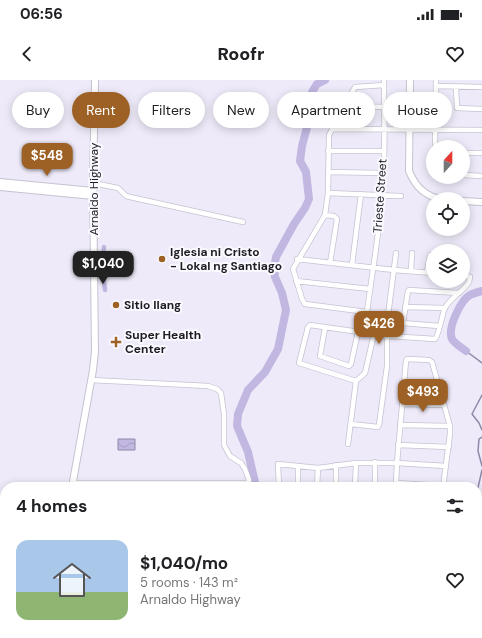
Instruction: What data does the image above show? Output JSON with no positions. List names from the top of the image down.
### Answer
{
  "streets": {
    "main road": ["Arnaldo Highway"],
    "street": ["Trieste Street"]
  },
  "places": {
    "other": ["Iglesia ni Cristo - Lokal ng Santiago", "Sitio Ilang"],
    "health": ["Super Health Center"]
  },
  "north": "top",
  "page": {
    "status": "06:56",
    "header": "Roofr",
    "chip": [
      "Buy",
      "Rent",
      "Filters",
      "New",
      "Apartment",
      "House"
    ],
    "price": [
      "$548",
      "$1,040",
      "$426",
      "$493"
    ],
    "heading": "4 homes",
    "list": [
      {
        "name": "$1,040/mo",
        "note": "5 rooms · 143 m² · Arnaldo Highway"
      }
    ]
  }
}
